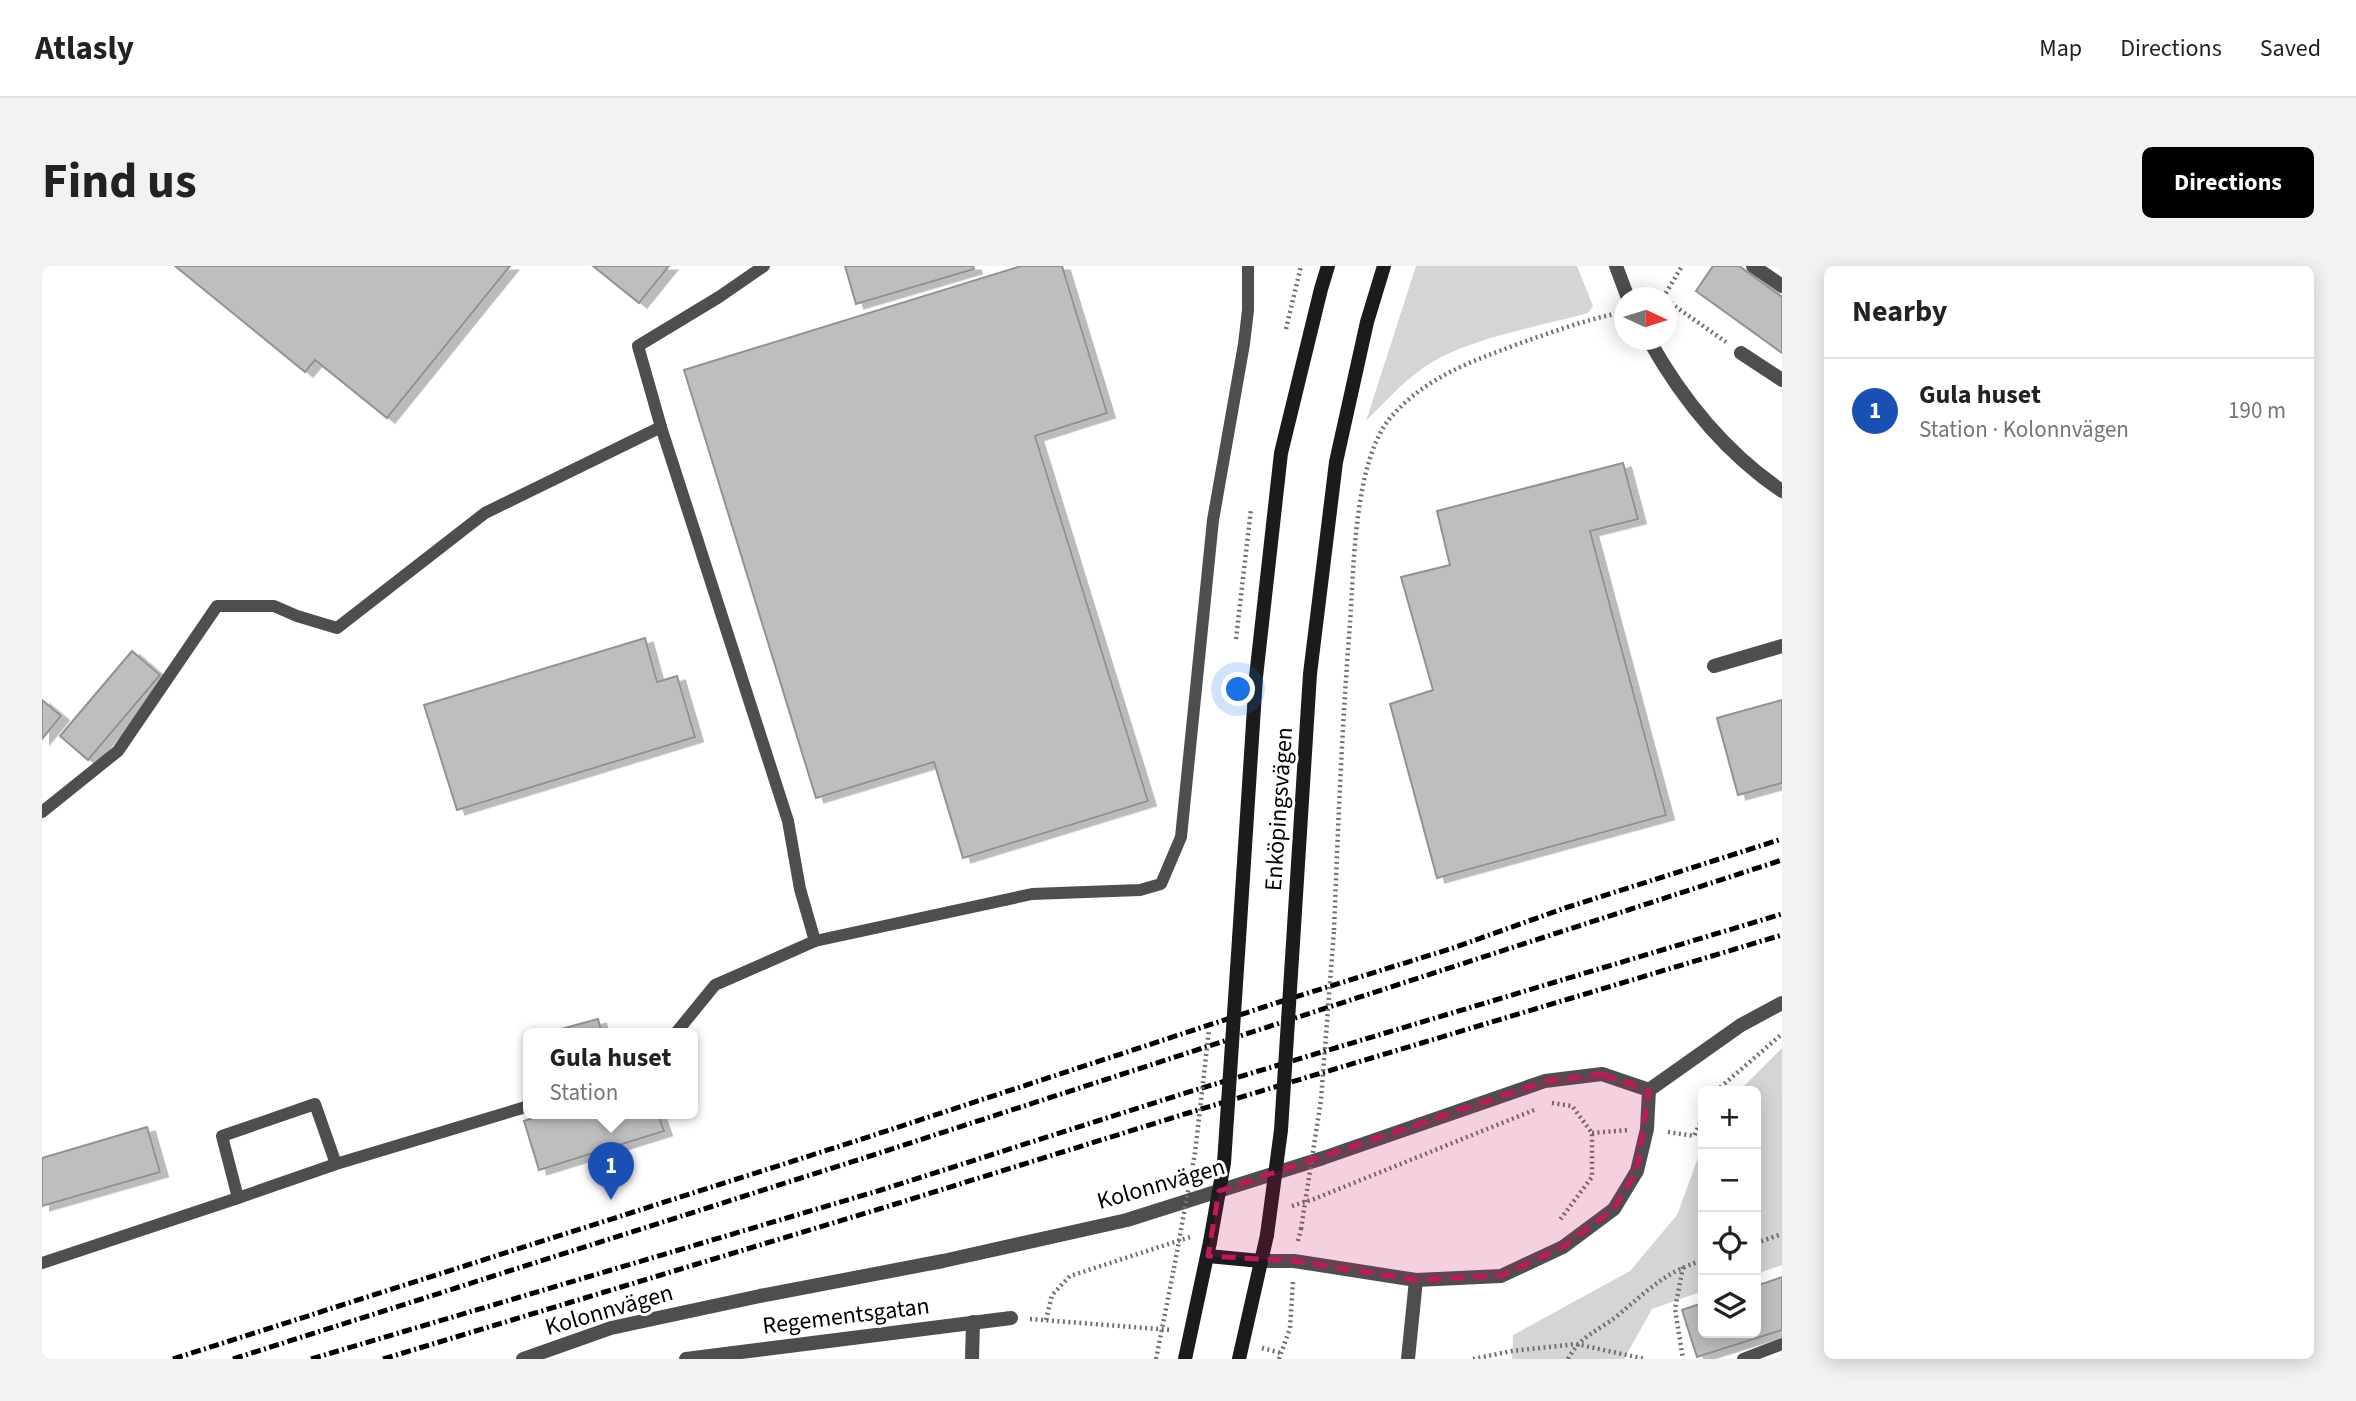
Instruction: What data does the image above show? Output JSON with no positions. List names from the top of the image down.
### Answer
{
  "streets": {
    "main road": ["Enköpingsvägen"],
    "street": ["Kolonnvägen", "Regementsgatan"]
  },
  "north": "right",
  "page": {
    "header": "Atlasly",
    "nav": ["Map", "Directions", "Saved"],
    "title": "Find us",
    "buttons": "Directions",
    "heading": "Nearby",
    "list": [
      {
        "mark": "1",
        "name": "Gula huset",
        "note": "Station · Kolonnvägen",
        "value": "190 m"
      }
    ],
    "popup": ["Gula huset", "Station"],
    "map_buttons": ["+", "−"],
    "pins": "1"
  }
}
